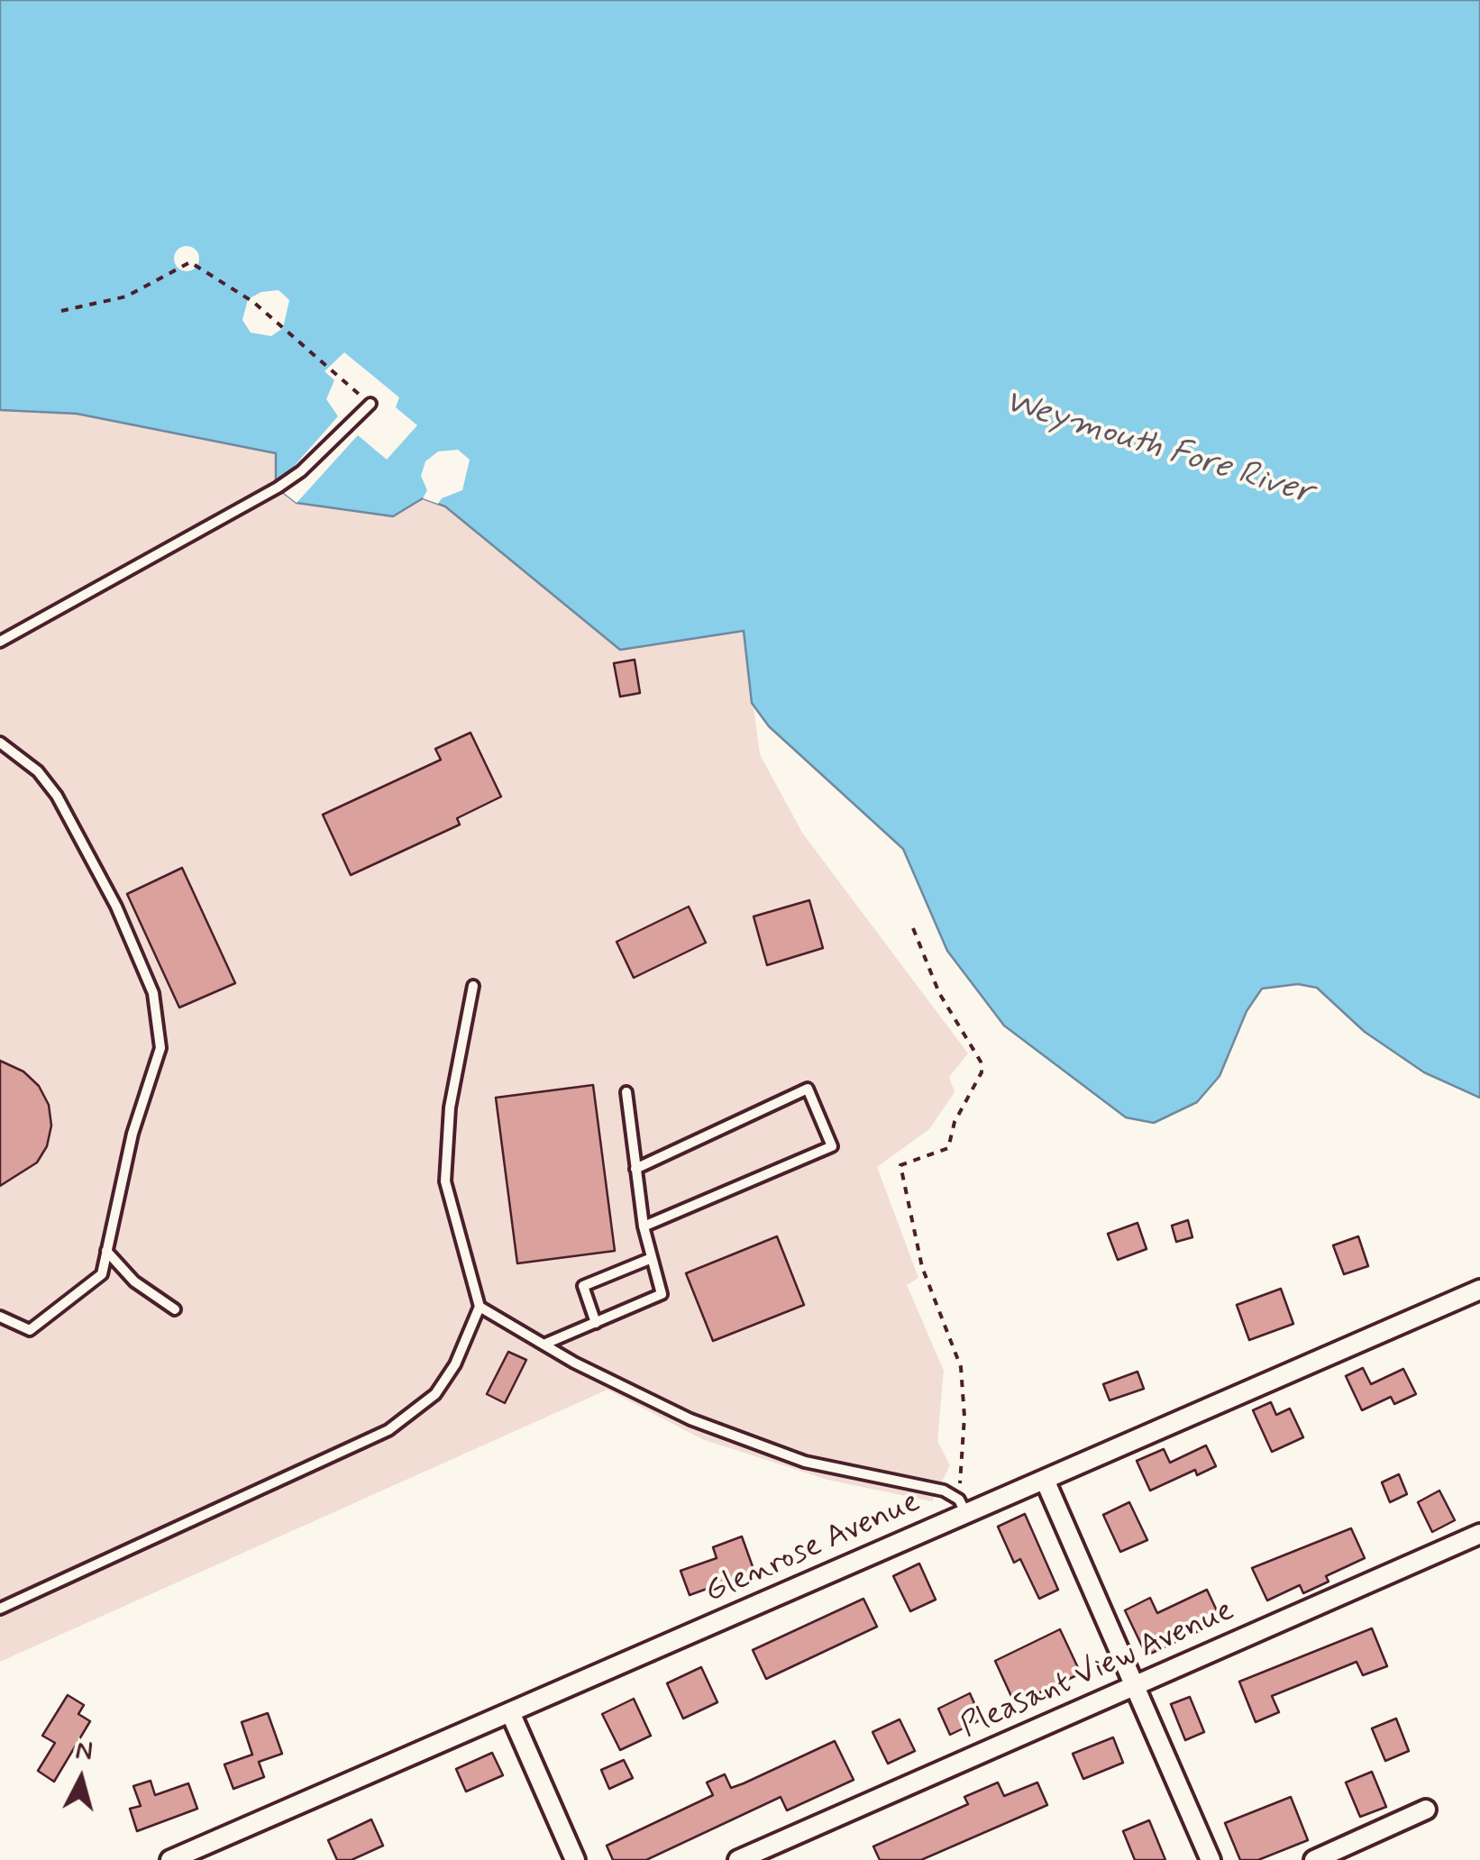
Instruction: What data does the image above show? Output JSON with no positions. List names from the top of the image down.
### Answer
{
  "streets": {
    "street": ["Glenrose Avenue", "Pleasant View Avenue"]
  },
  "water": ["Weymouth Fore River"],
  "north": "top"
}
